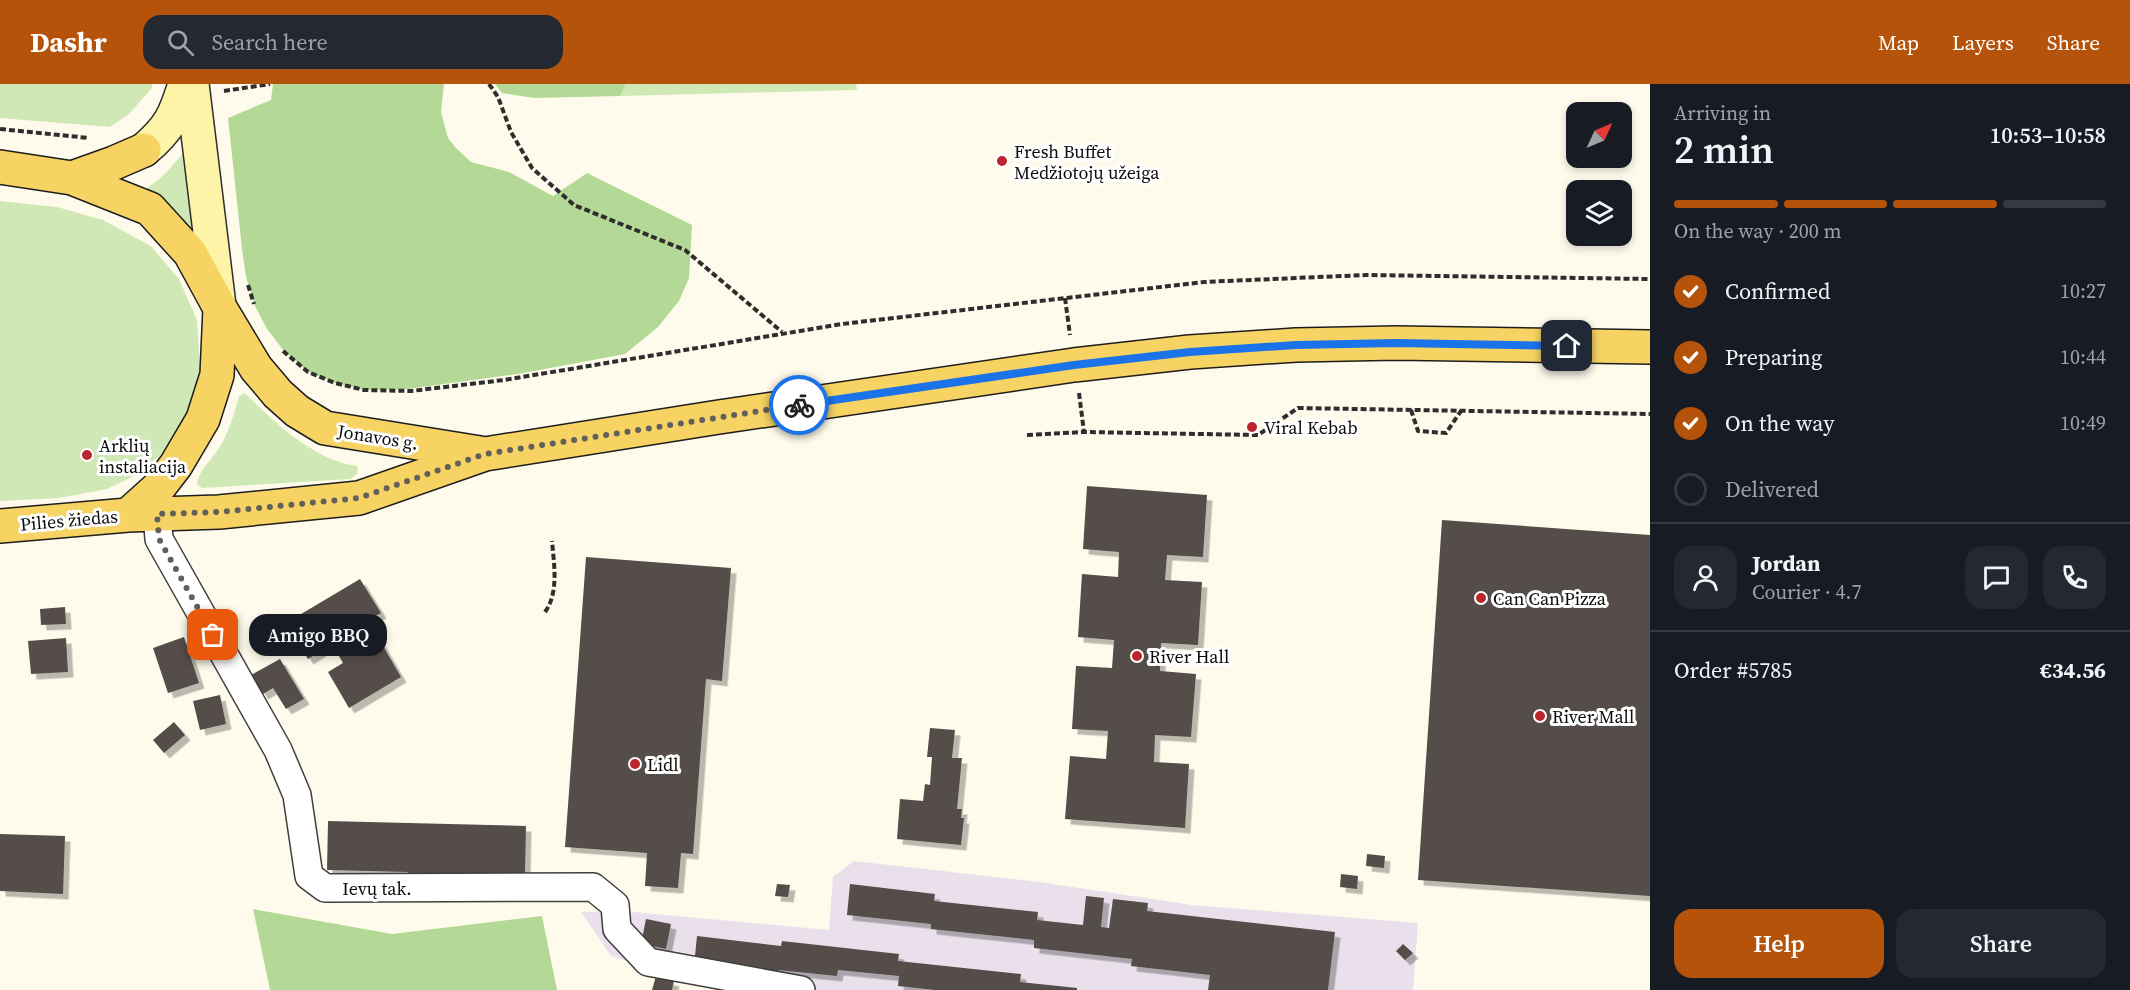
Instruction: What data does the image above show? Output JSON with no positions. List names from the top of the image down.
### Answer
{
  "streets": {
    "main road": ["Jonavos g.", "Pilies žiedas"],
    "street": ["Ievų tak."]
  },
  "crossings": [
    ["Jonavos g.", "Pilies žiedas"],
    ["Jonavos g.", "Ievų tak."],
    ["Pilies žiedas", "Ievų tak."]
  ],
  "places": [
    "Fresh Buffet Medžiotojų užeiga",
    "Viral Kebab",
    "Arklių instaliacija",
    "Can Can Pizza",
    "Amigo BBQ",
    "River Hall",
    "River Mall",
    "Lidl"
  ],
  "north": "top right",
  "page": {
    "header": "Dashr",
    "search": "Search here",
    "nav": ["Map", "Layers", "Share"],
    "heading": ["2 min", "Arriving in", "10:53–10:58"],
    "panel": [
      "Jordan",
      "Courier · 4.7",
      "Order #5785",
      "€34.56"
    ],
    "bar": "On the way · 200 m",
    "list": [
      ["Confirmed", "10:27"],
      ["Preparing", "10:44"],
      ["On the way", "10:49"],
      "Delivered"
    ],
    "bubble": "Amigo BBQ",
    "buttons": ["Help", "Share"]
  }
}
